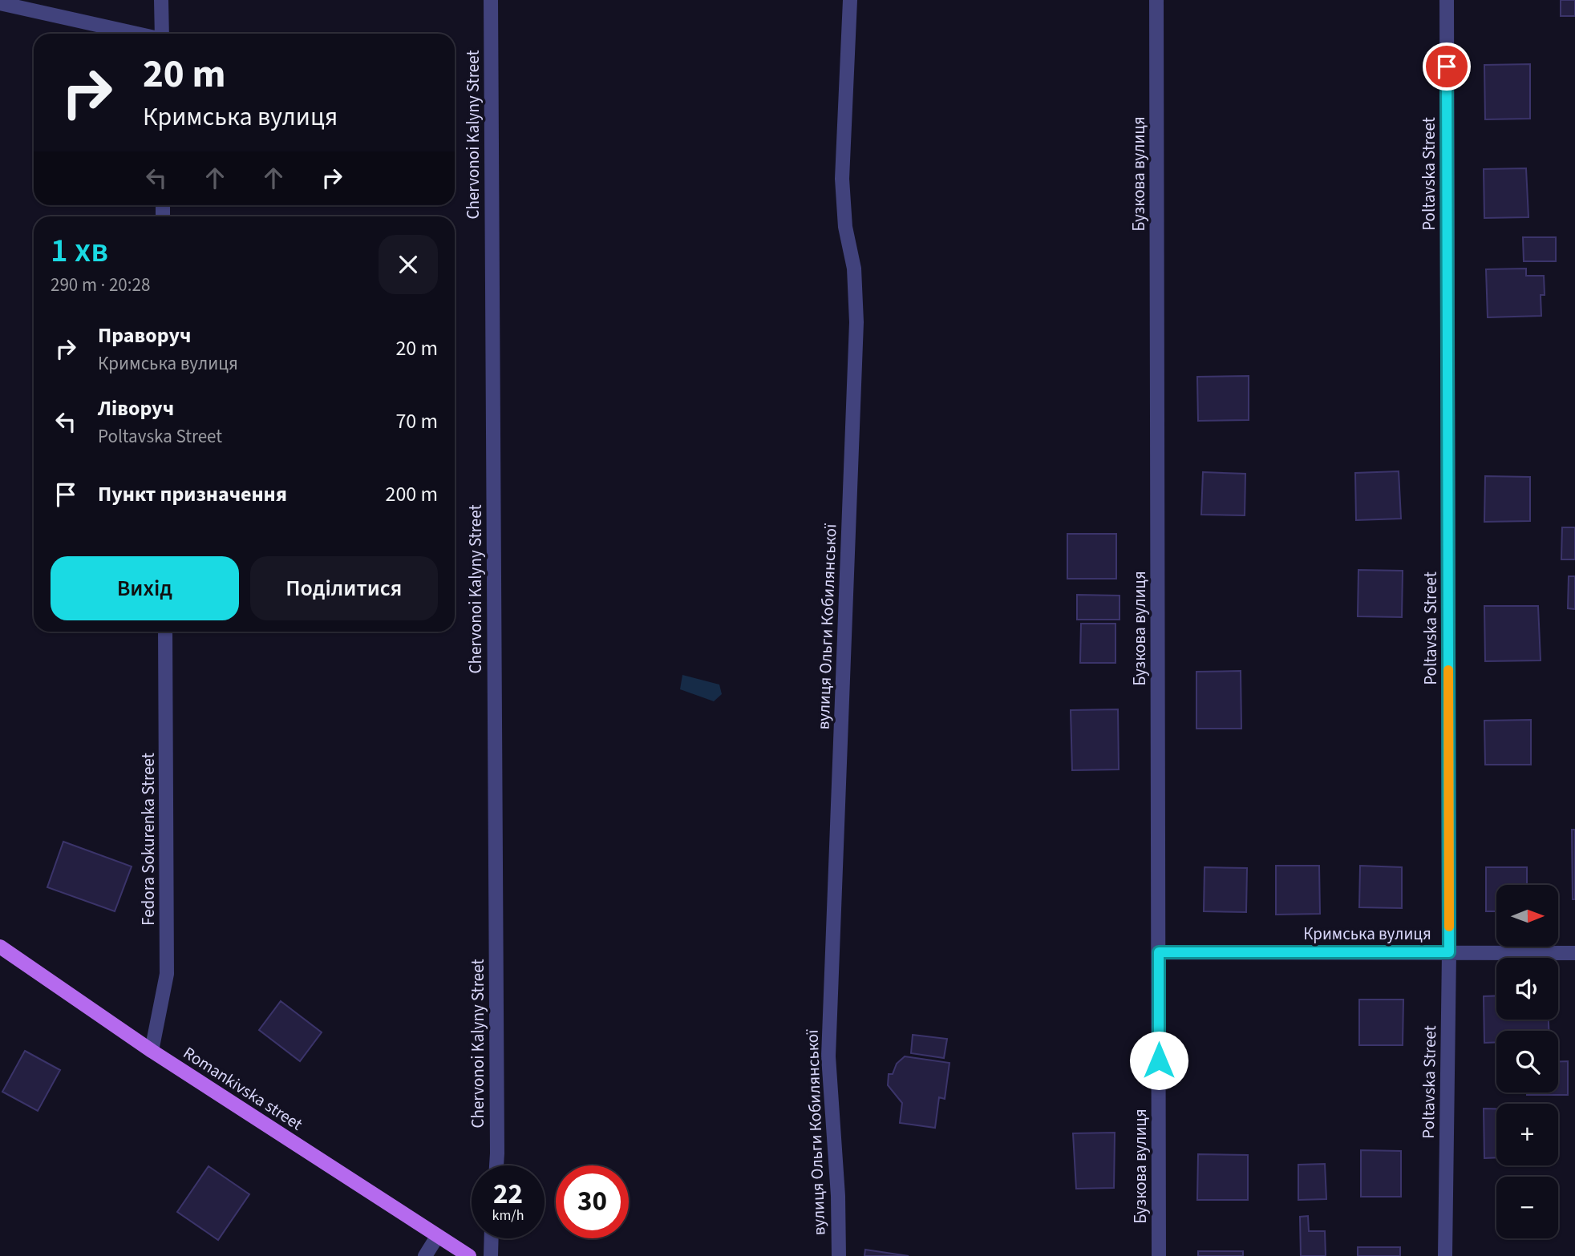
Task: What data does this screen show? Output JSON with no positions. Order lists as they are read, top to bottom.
{
  "streets": {
    "main road": ["Romankivska street"],
    "street": [
      "Chervonoi Kalyny Street",
      "Бузкова вулиця",
      "Poltavska Street",
      "вулиця Ольги Кобилянської",
      "Fedora Sokurenka Street",
      "Кримська вулиця"
    ]
  },
  "crossings": [
    ["Бузкова вулиця", "Кримська вулиця"],
    ["Poltavska Street", "Кримська вулиця"],
    ["Fedora Sokurenka Street", "Romankivska street"]
  ],
  "north": "right",
  "page": {
    "turn": ["20 m", "Кримська вулиця"],
    "heading": ["1 хв", "290 m · 20:28"],
    "list": [
      {
        "name": "Праворуч",
        "note": "Кримська вулиця",
        "value": "20 m"
      },
      {
        "name": "Ліворуч",
        "note": "Poltavska Street",
        "value": "70 m"
      },
      {
        "name": "Пункт призначення",
        "value": "200 m"
      }
    ],
    "buttons": ["Вихід", "Поділитися"],
    "map_buttons": ["+", "−"],
    "speed": "22 km/h",
    "limit": "30"
  }
}
